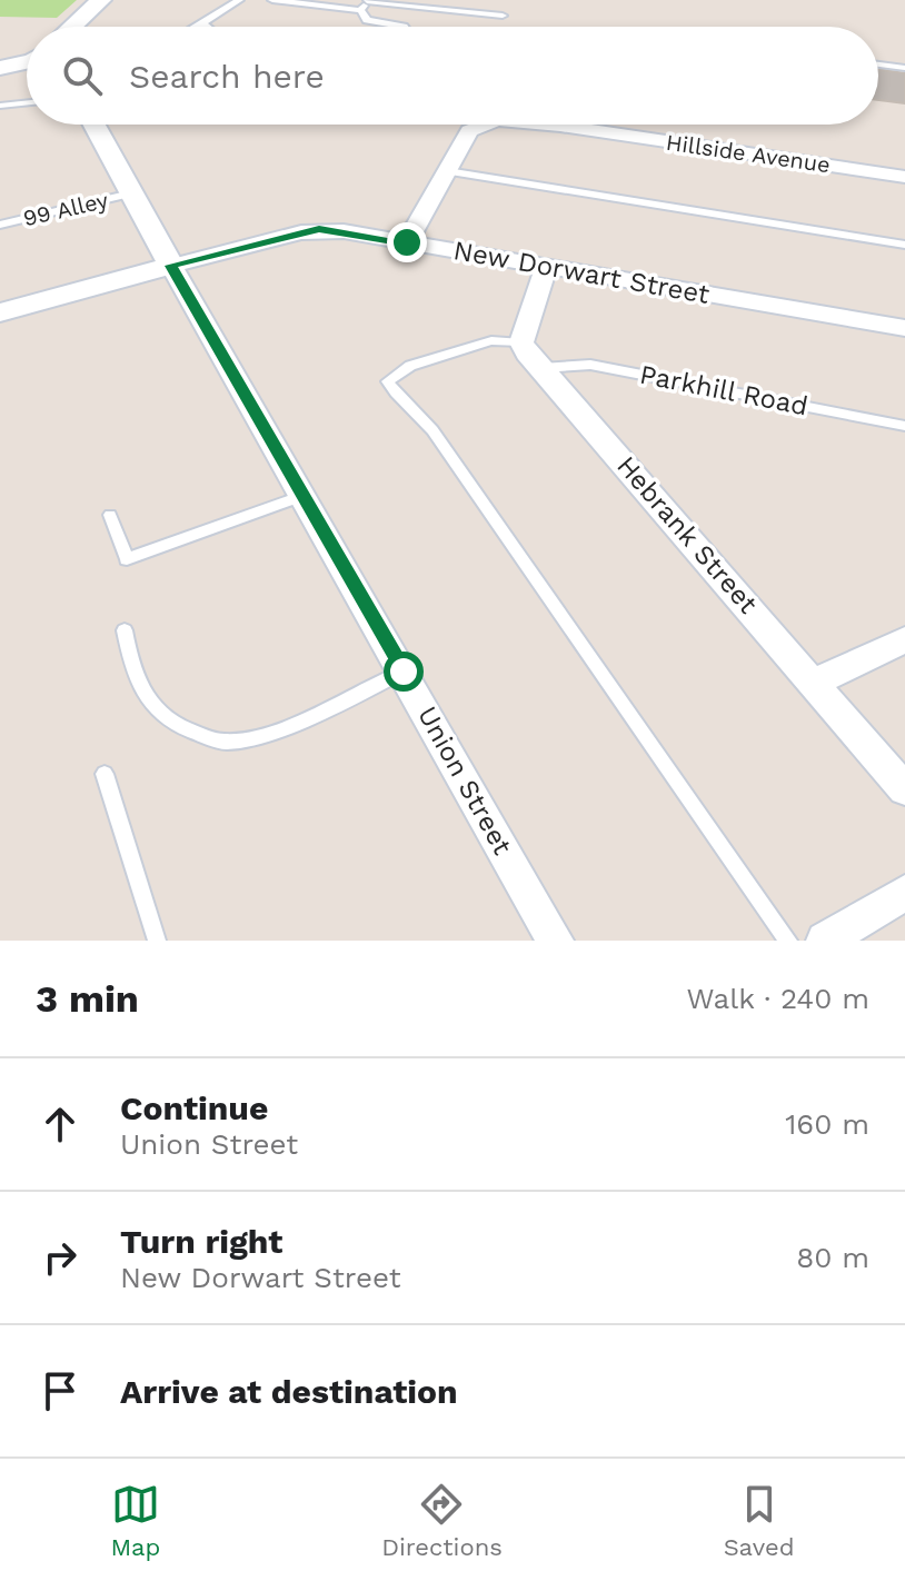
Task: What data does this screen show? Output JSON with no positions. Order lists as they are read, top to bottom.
{
  "streets": {
    "street": [
      "Hillside Avenue",
      "New Dorwart Street",
      "Hebrank Street",
      "Union Street"
    ],
    "lane": ["99 Alley", "Parkhill Road"]
  },
  "crossings": [
    ["99 Alley", "Union Street"],
    ["New Dorwart Street", "Union Street"],
    ["Parkhill Road", "Hebrank Street"]
  ],
  "page": {
    "search": "Search here",
    "heading": ["3 min", "Walk · 240 m"],
    "list": [
      ["Continue", "Union Street", "160 m"],
      ["Turn right", "New Dorwart Street", "80 m"],
      "Arrive at destination"
    ],
    "nav": ["Map", "Directions", "Saved"]
  }
}
